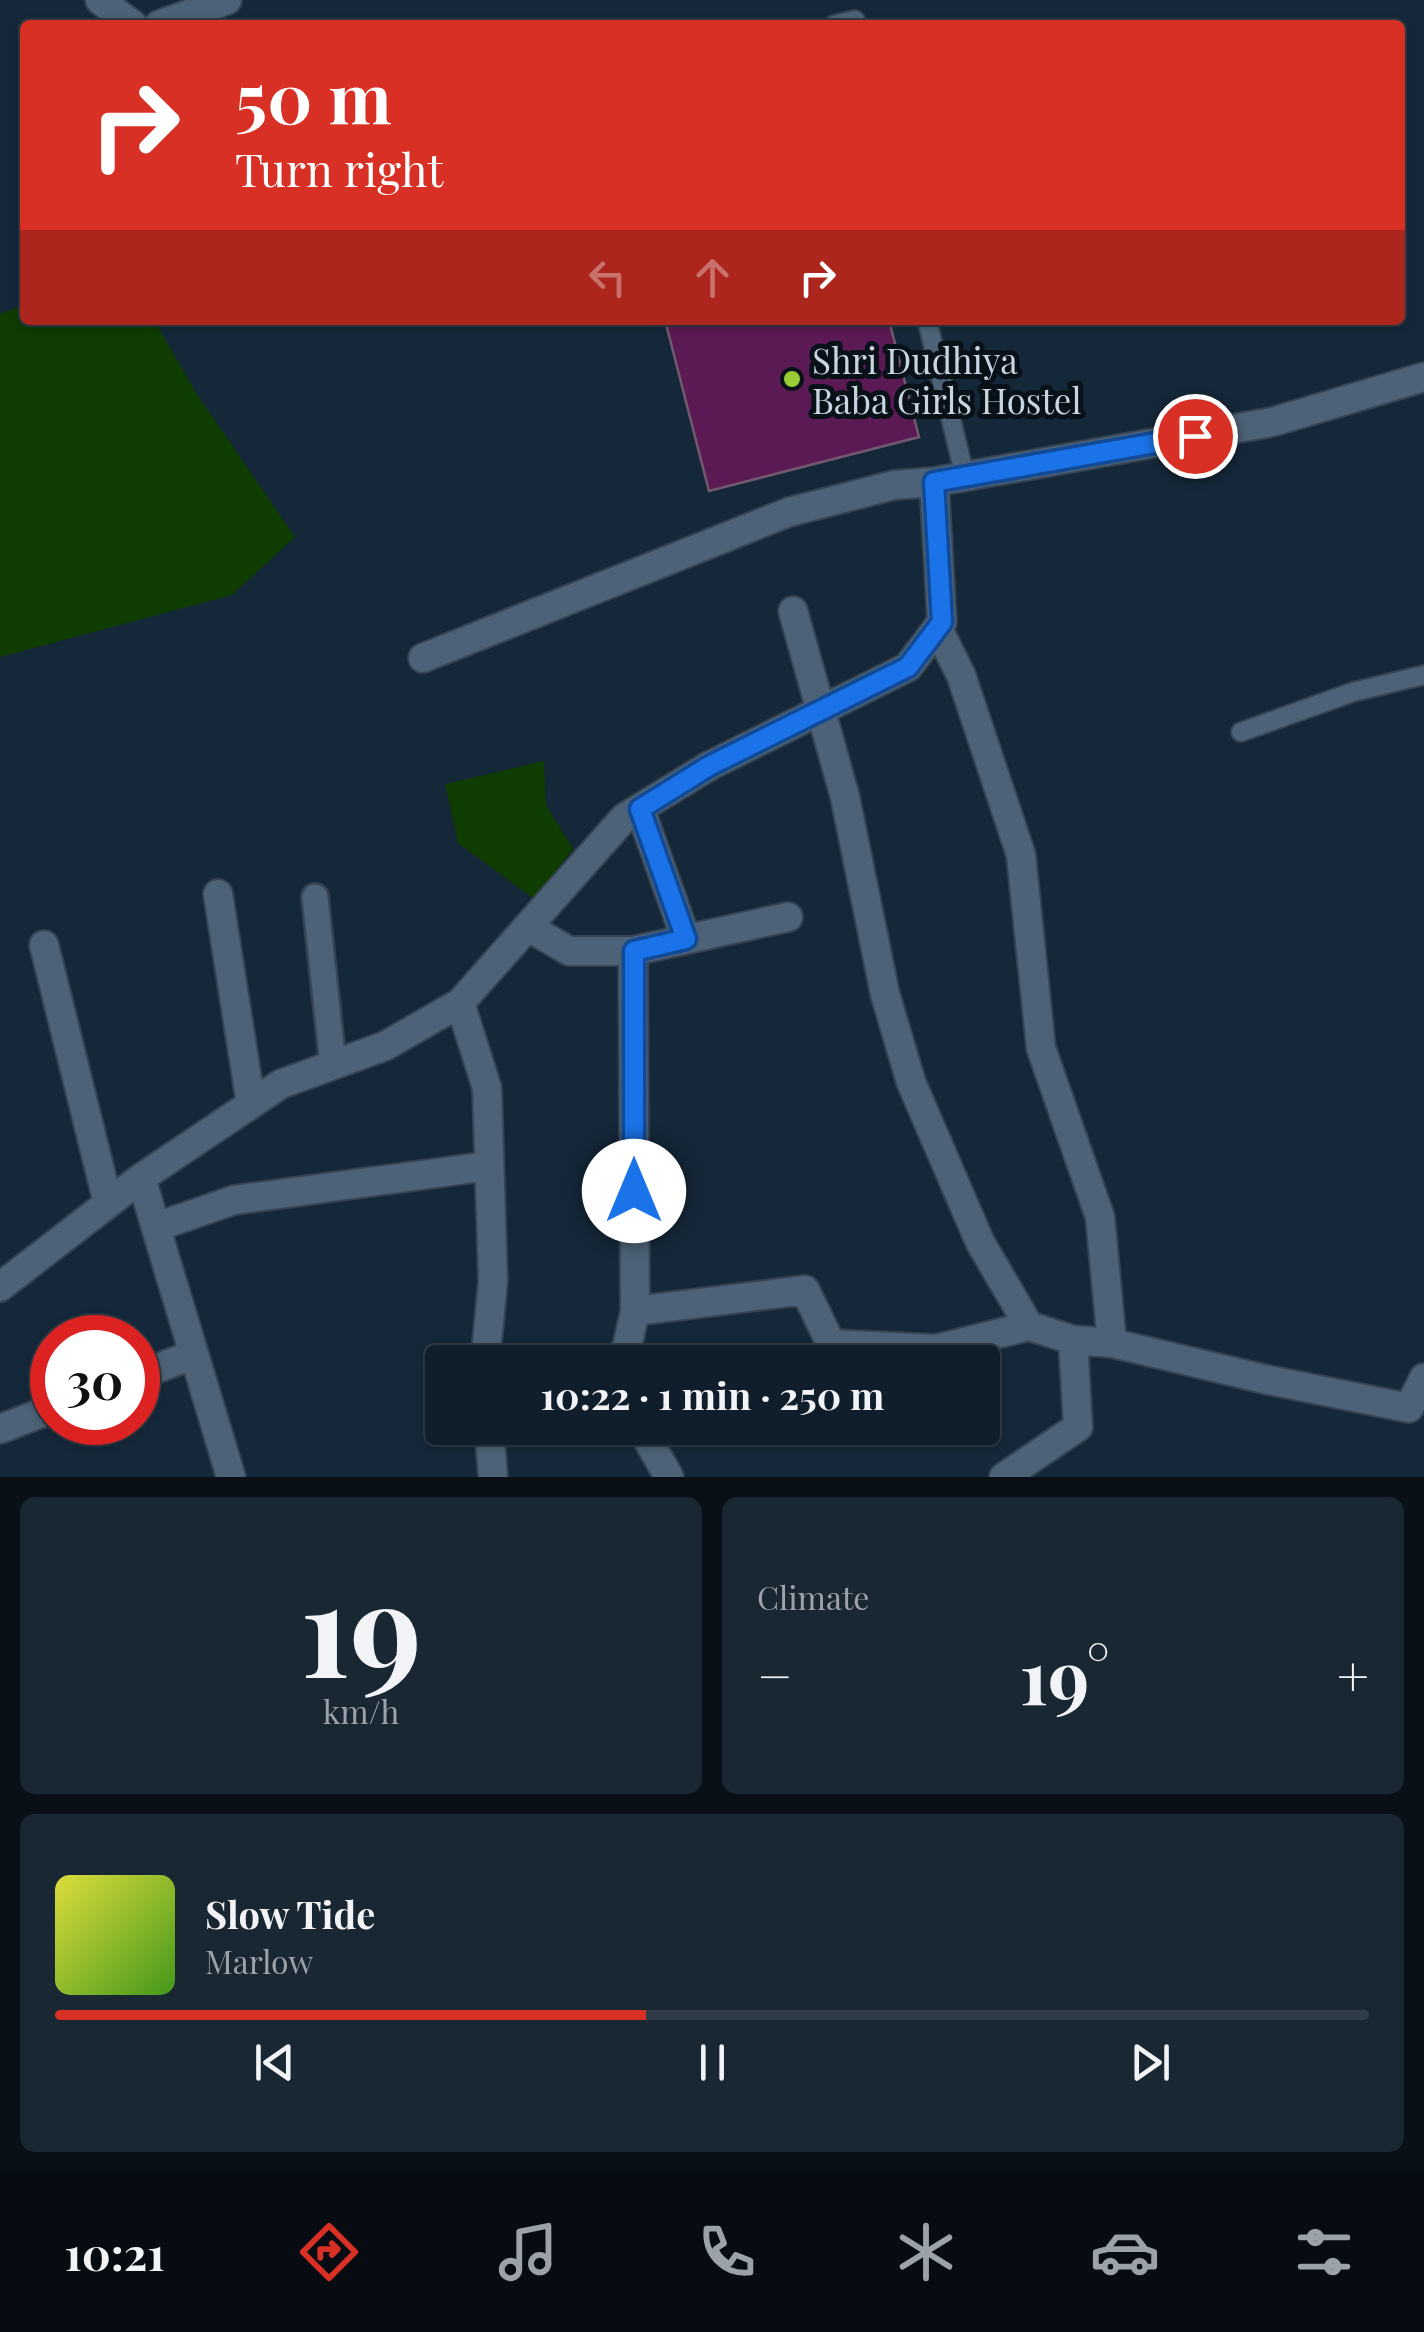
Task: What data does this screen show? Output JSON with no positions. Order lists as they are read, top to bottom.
{
  "places": ["Shri Dudhiya Baba Girls Hostel"],
  "page": {
    "turn": ["50 m", "Turn right"],
    "limit": "30",
    "trip": "10:22 · 1 min · 250 m",
    "tile": [
      ["19", "km/h"],
      "Climate"
    ],
    "heat": ["−", "19°", "+"],
    "song": ["Slow Tide", "Marlow"],
    "tabs": "10:21"
  }
}
